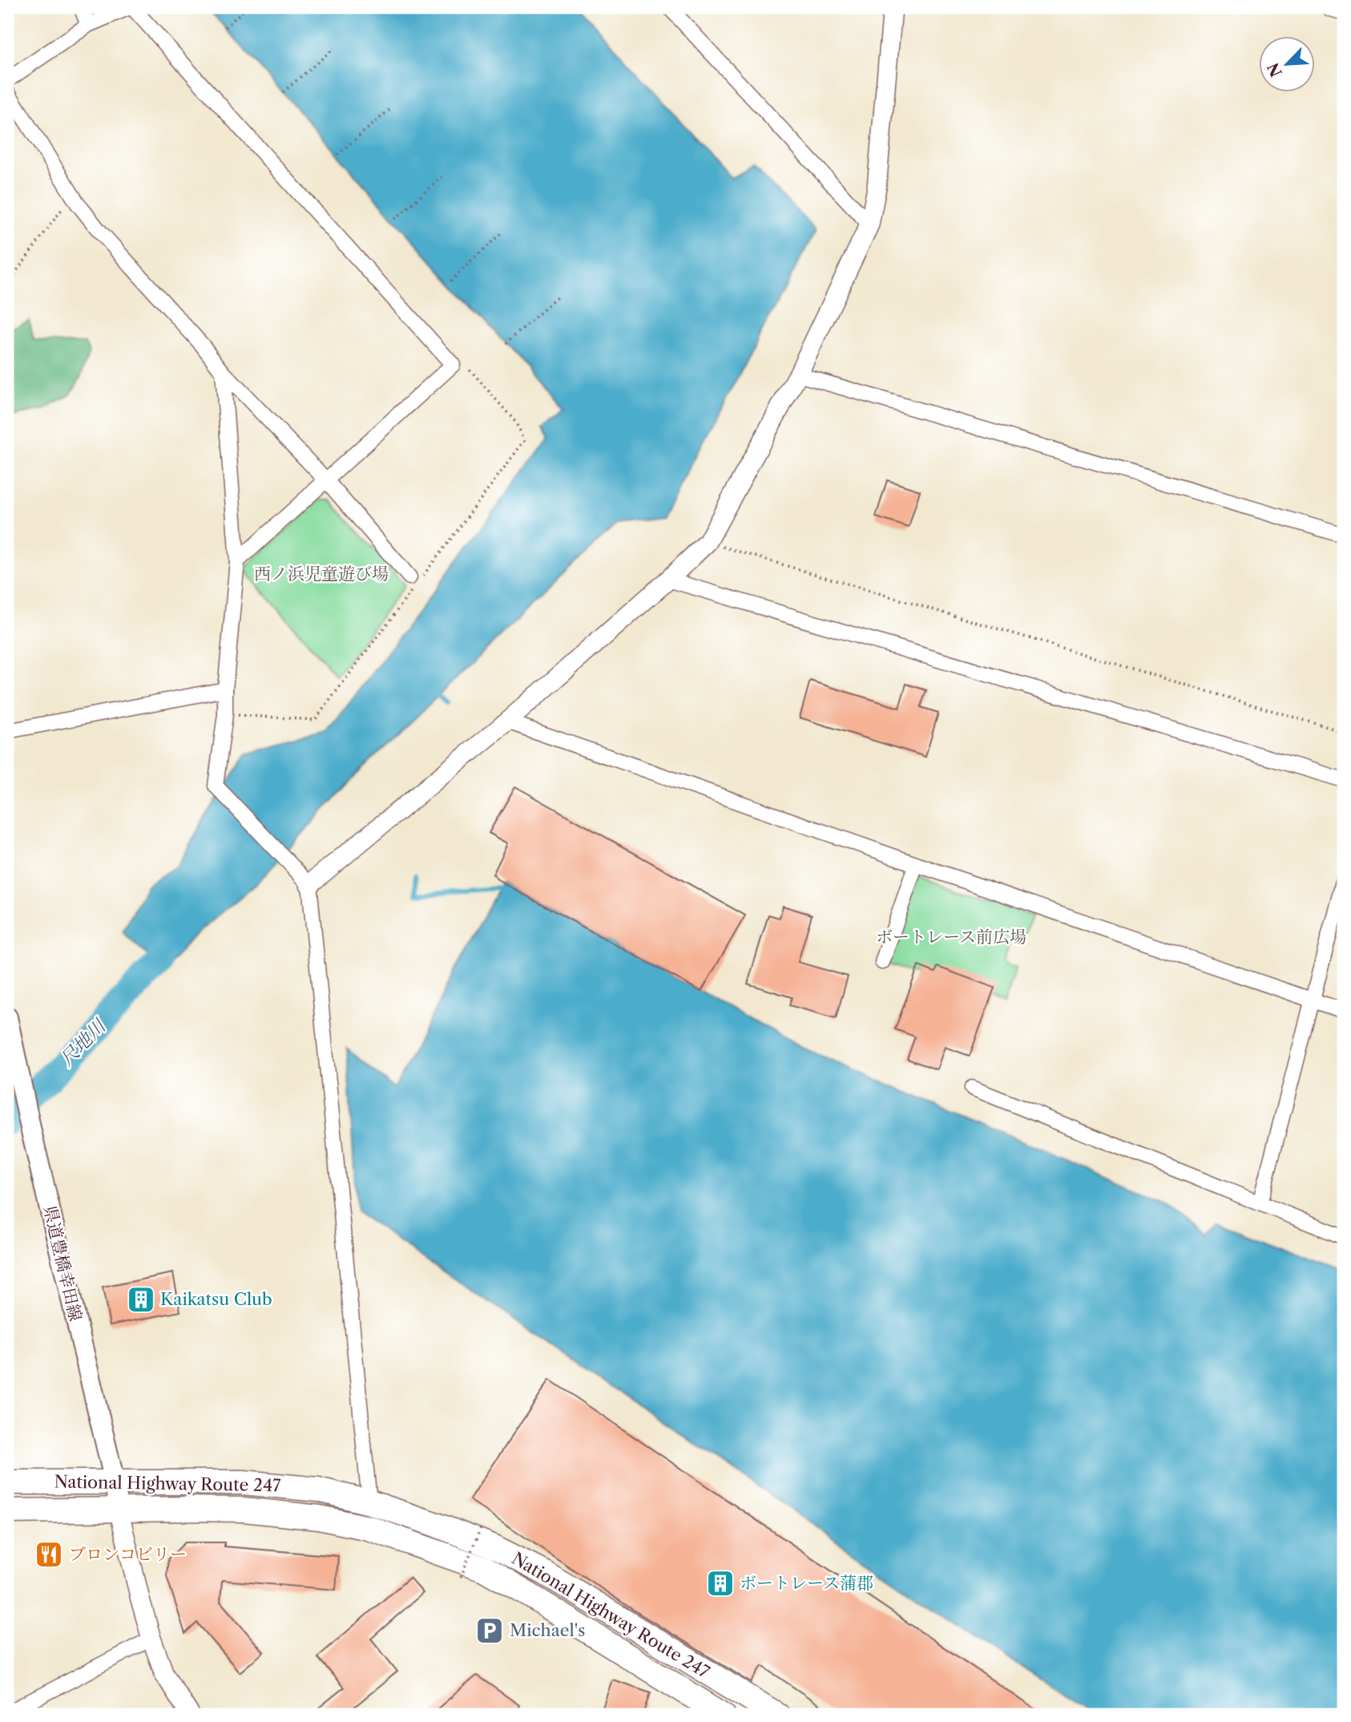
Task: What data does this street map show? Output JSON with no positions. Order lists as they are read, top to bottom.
{
  "streets": {
    "highway": ["National Highway Route 247"],
    "main road": ["県道豊橋幸田線"]
  },
  "crossings": [
    ["県道豊橋幸田線", "National Highway Route 247"]
  ],
  "water": ["尺地川"],
  "parks": ["西ノ浜児童遊び場", "ボートレース前広場"],
  "places": {
    "building": ["Kaikatsu Club", "ボートレース蒲郡"],
    "restaurant": ["ブロンコビリー"],
    "parking": ["Michael's"]
  },
  "north": "bottom left"
}
